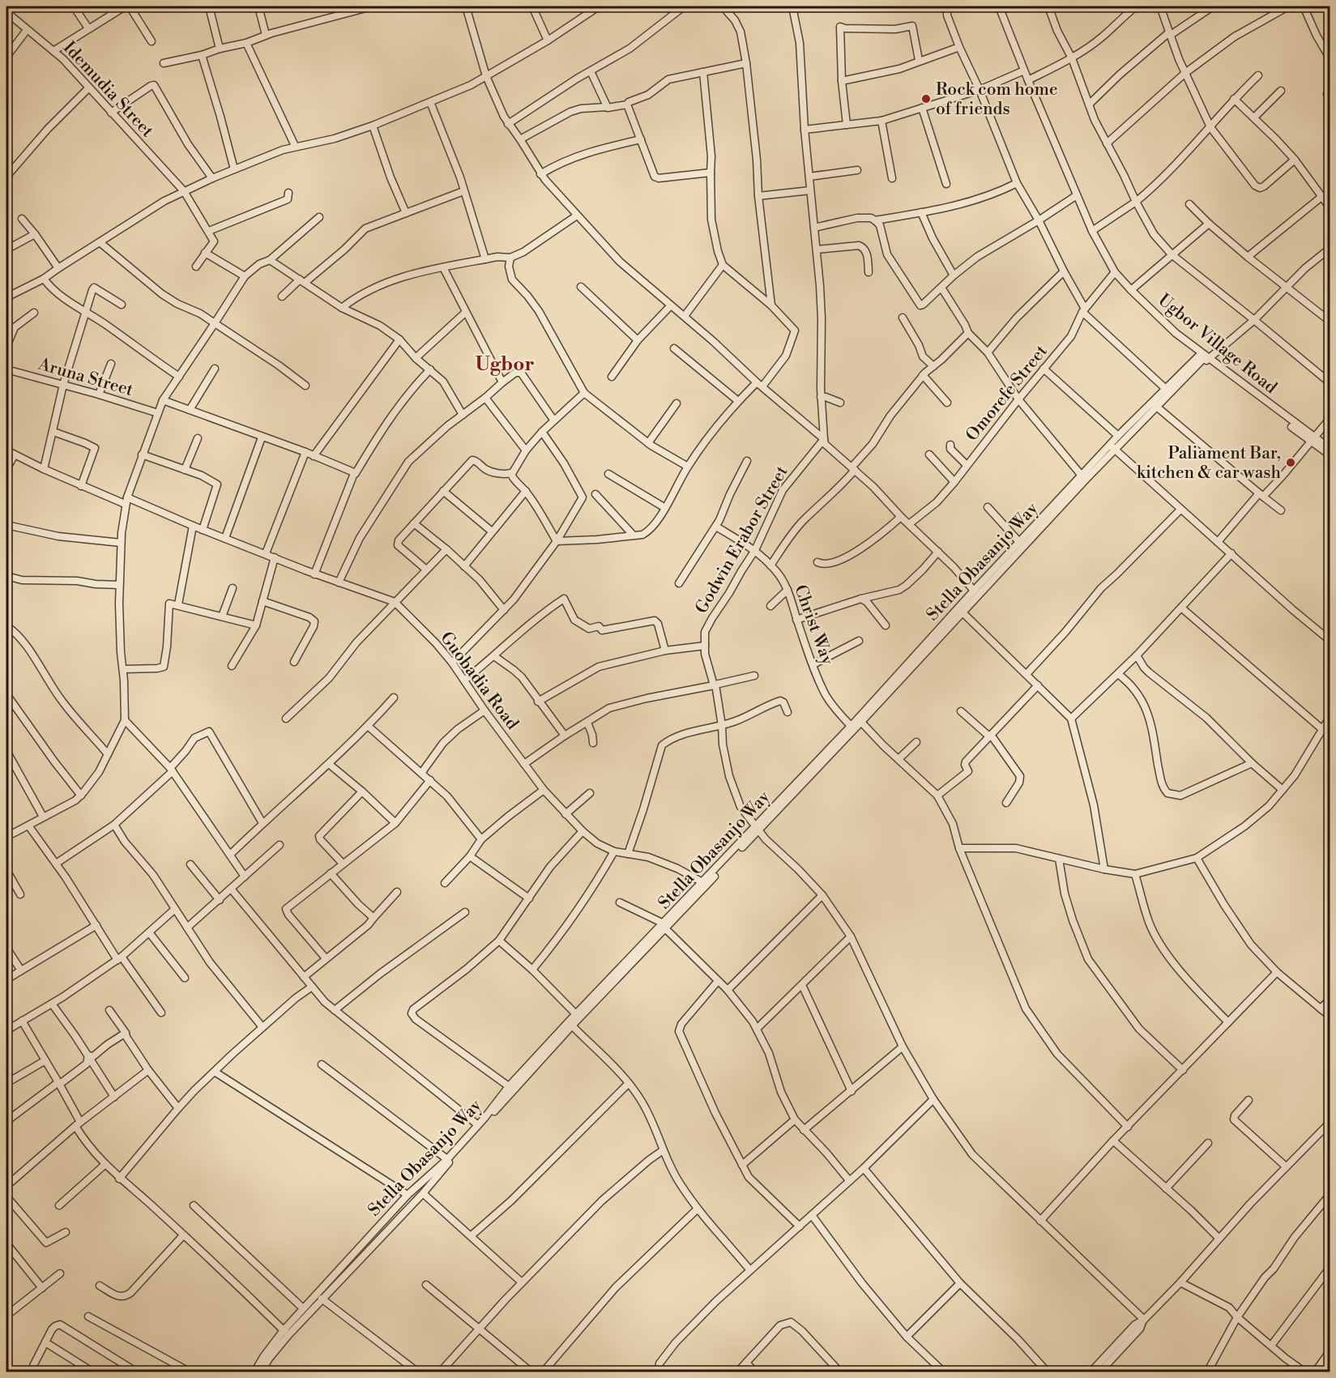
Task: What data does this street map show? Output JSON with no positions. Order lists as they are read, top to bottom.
{
  "streets": {
    "street": [
      "Idemudia Street",
      "Ugbor Village Road",
      "Aruna Street",
      "Omorefe Street",
      "Godwin Erabor Street",
      "Stella Obasanjo Way",
      "Christ Way",
      "Guobadia Road"
    ]
  },
  "crossings": [
    ["Ugbor Village Road", "Omorefe Street"],
    ["Ugbor Village Road", "Stella Obasanjo Way"],
    ["Godwin Erabor Street", "Stella Obasanjo Way"],
    ["Godwin Erabor Street", "Christ Way"],
    ["Stella Obasanjo Way", "Christ Way"],
    ["Stella Obasanjo Way", "Guobadia Road"]
  ],
  "districts": ["Ugbor"],
  "places": ["Rock com home of friends", "Paliament Bar, kitchen & car wash"]
}
